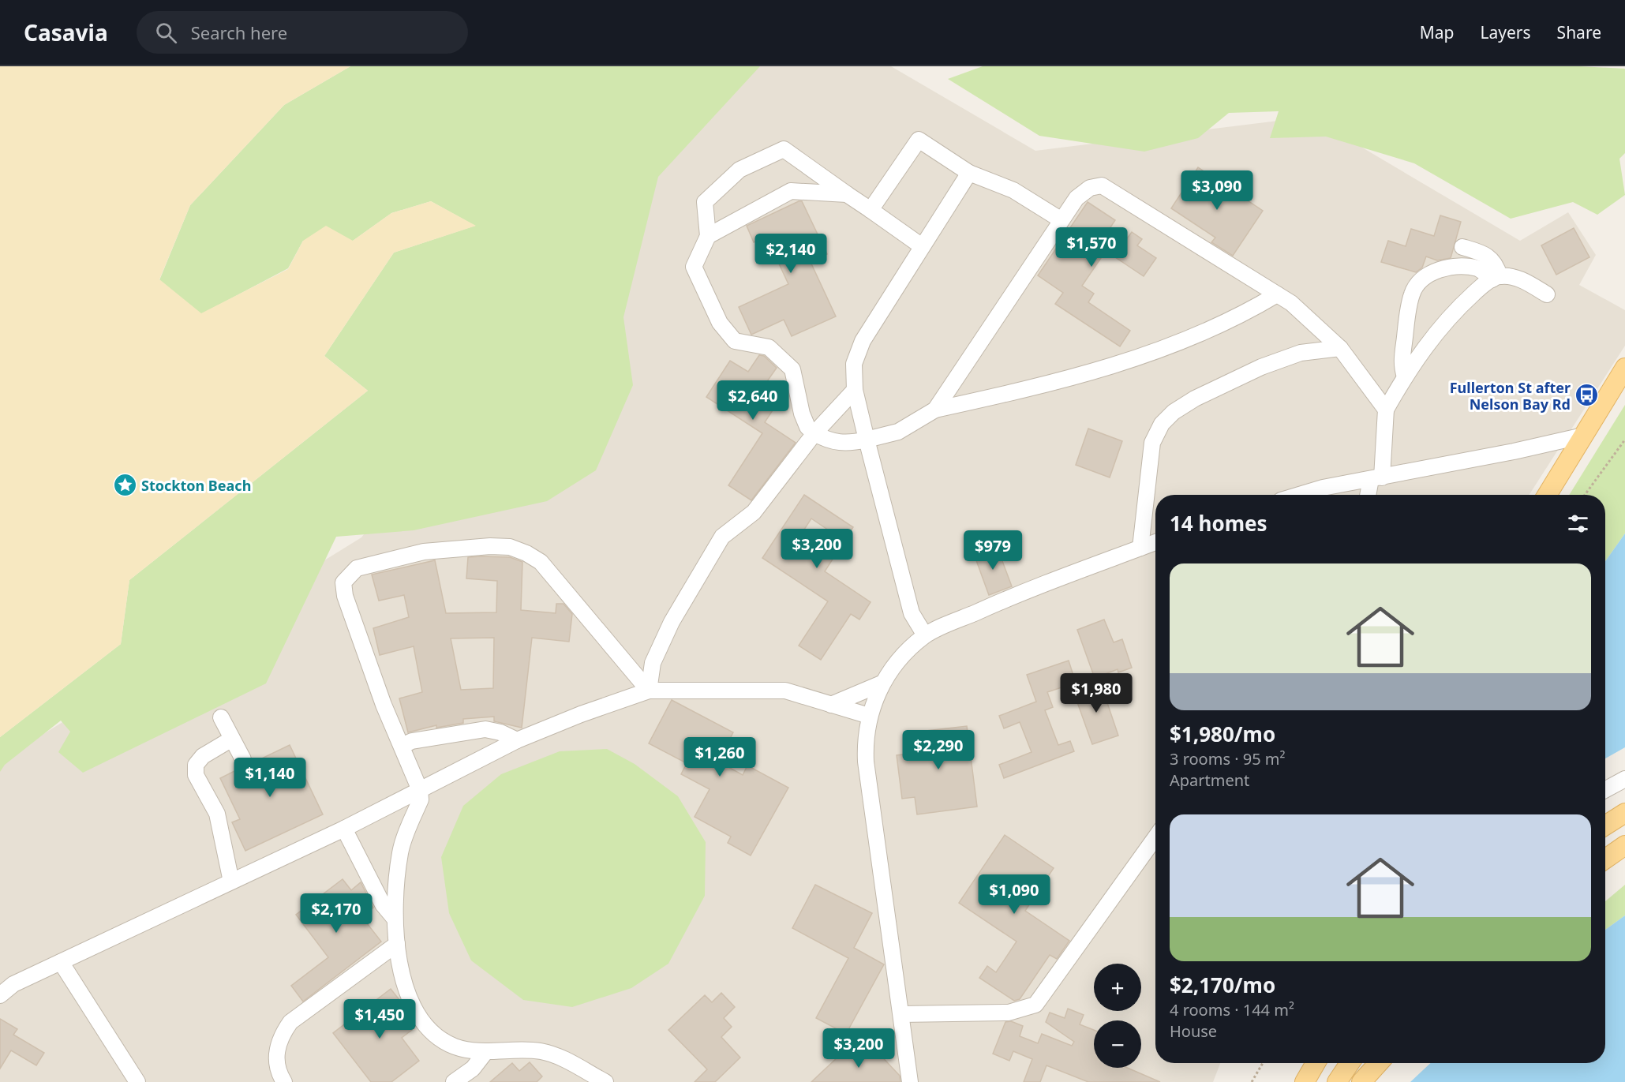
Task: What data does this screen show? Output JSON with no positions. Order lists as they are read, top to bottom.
{
  "places": {
    "bus stop": ["Fullerton St after Nelson Bay Rd"],
    "place": ["Stockton Beach"]
  },
  "page": {
    "header": "Casavia",
    "search": "Search here",
    "nav": ["Map", "Layers", "Share"],
    "price": [
      "$3,090",
      "$1,570",
      "$2,140",
      "$2,640",
      "$3,200",
      "$979",
      "$1,980",
      "$2,290",
      "$1,260",
      "$1,140",
      "$1,090",
      "$2,170",
      "$1,450",
      "$3,200"
    ],
    "heading": "14 homes",
    "list": [
      {
        "name": "$1,980/mo",
        "note": "3 rooms · 95 m² · Apartment"
      },
      {
        "name": "$2,170/mo",
        "note": "4 rooms · 144 m² · House"
      }
    ],
    "map_buttons": ["+", "−"]
  }
}
